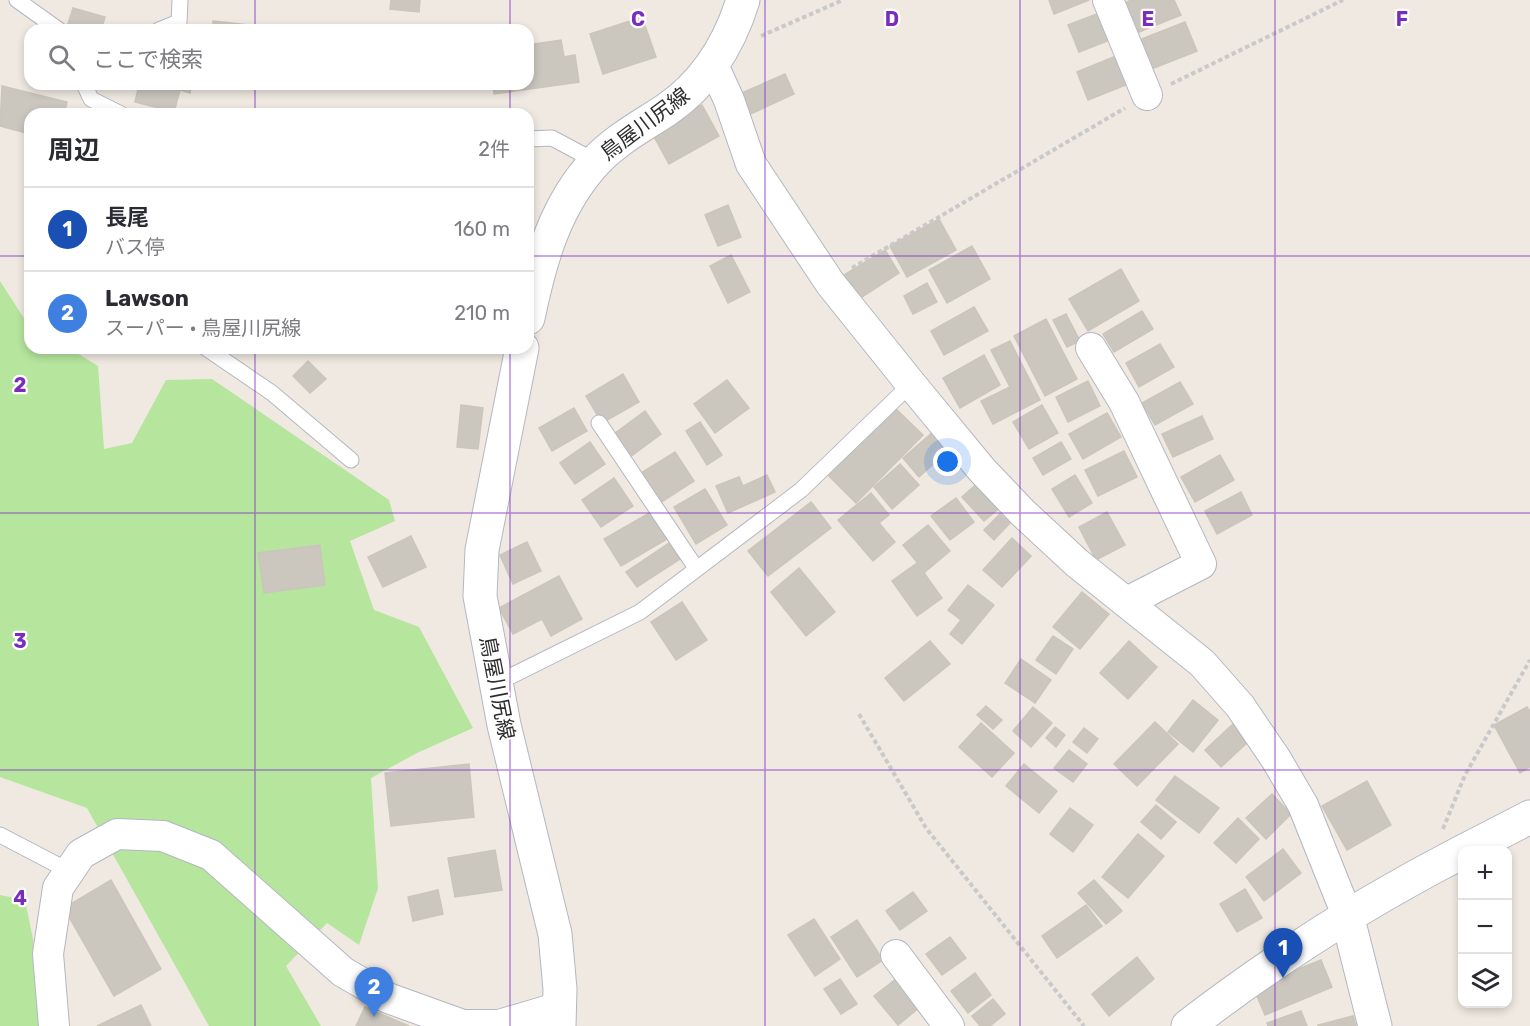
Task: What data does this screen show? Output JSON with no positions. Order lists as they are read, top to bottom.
{
  "streets": {
    "main road": ["鳥屋川尻線"]
  },
  "page": {
    "search": "ここで検索",
    "heading": ["周辺", "2件"],
    "list": [
      {
        "mark": "1",
        "name": "長尾",
        "note": "バス停",
        "value": "160 m"
      },
      {
        "mark": "2",
        "name": "Lawson",
        "note": "スーパー · 鳥屋川尻線",
        "value": "210 m"
      }
    ],
    "map_buttons": ["+", "−"],
    "pins": ["1", "2"]
  },
  "grid": {
    "columns": [
      "C",
      "D",
      "E",
      "F"
    ],
    "rows": ["2", "3", "4"]
  }
}
